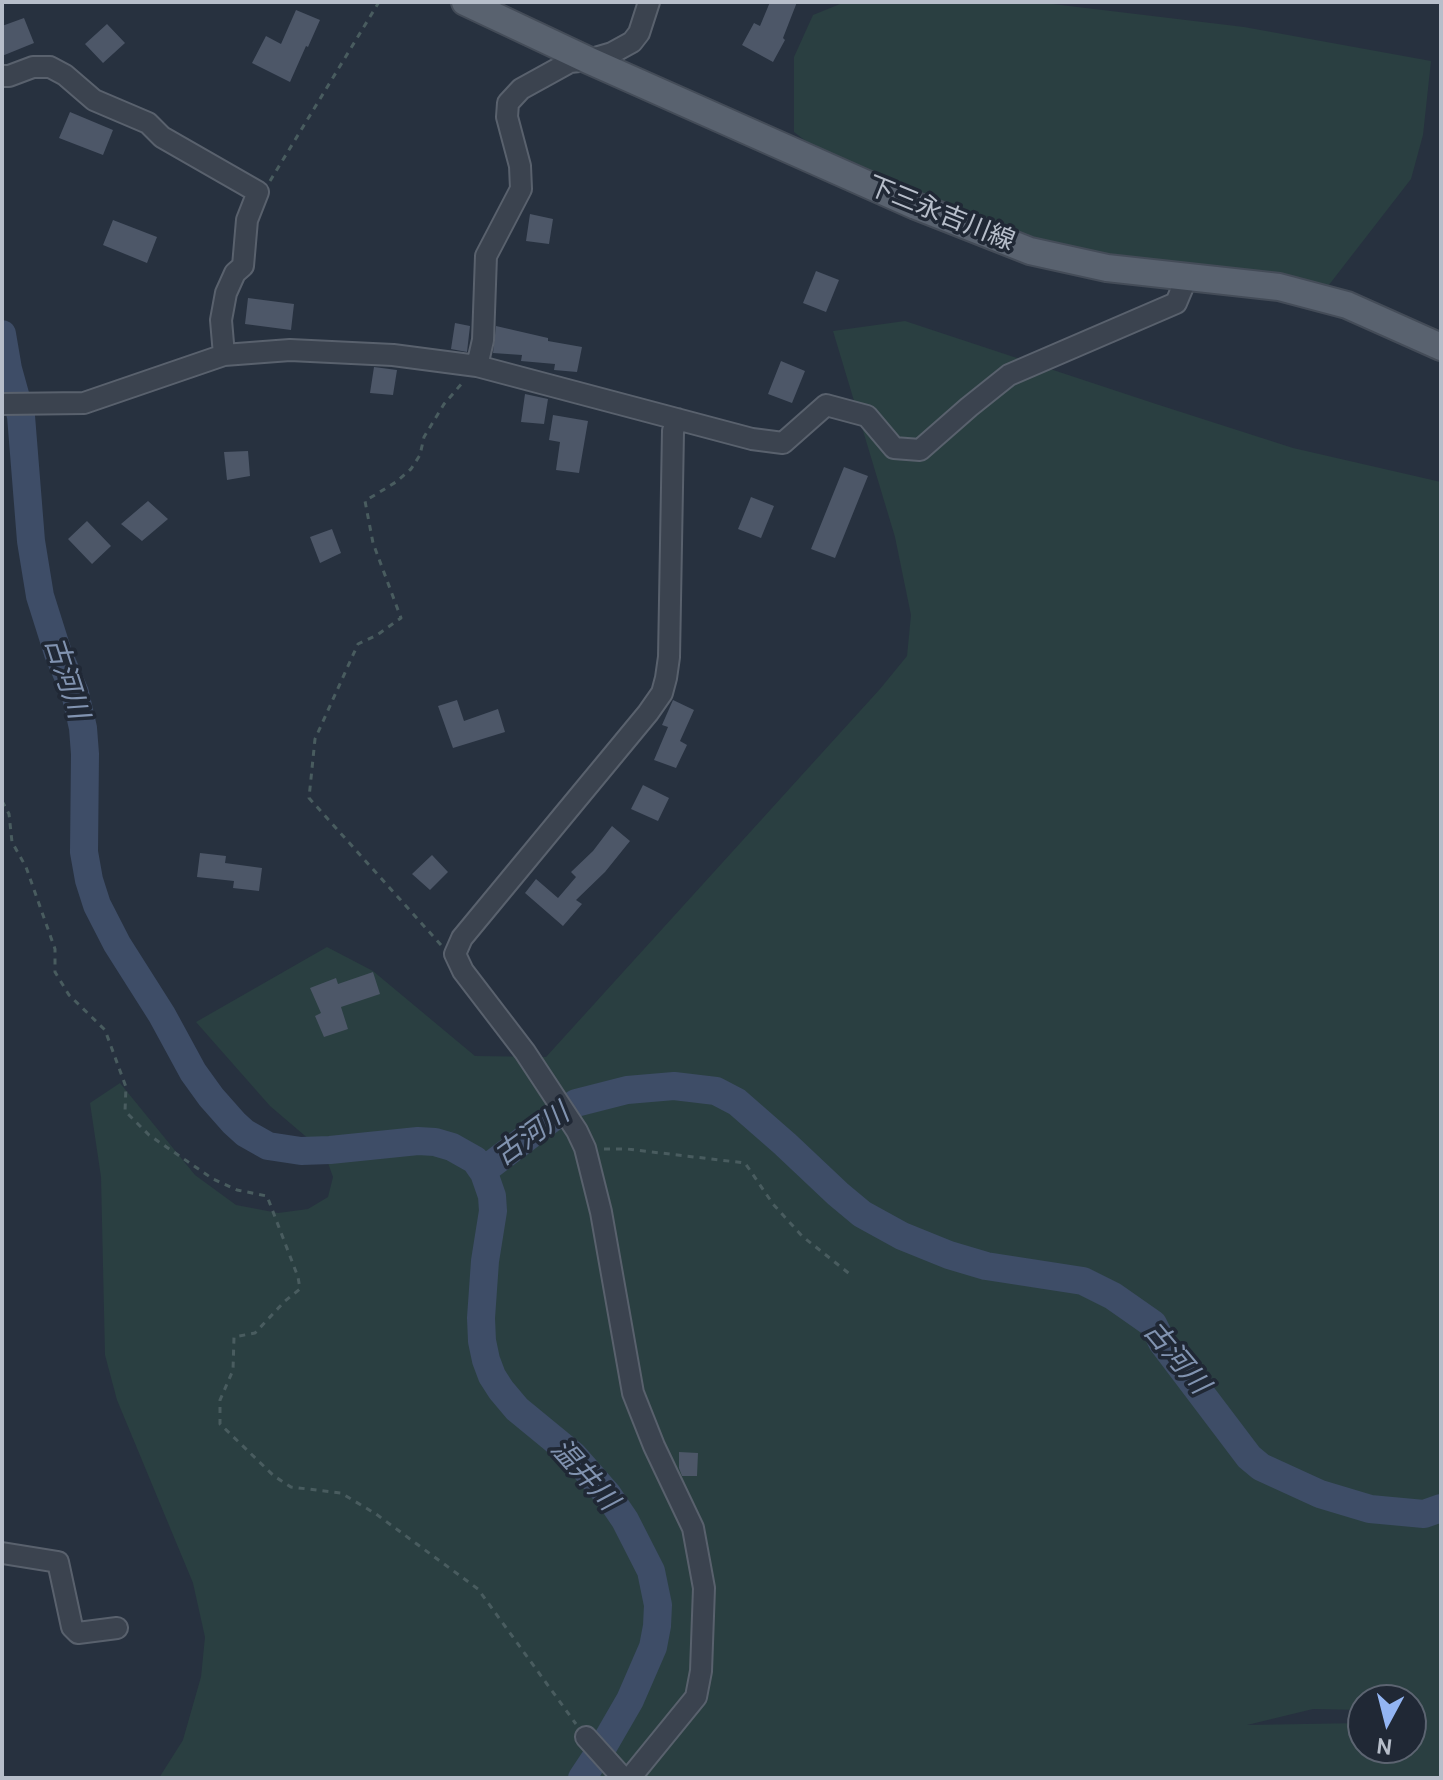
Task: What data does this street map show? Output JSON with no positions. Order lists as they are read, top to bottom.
{
  "streets": {
    "main road": ["下三永吉川線"]
  },
  "water": ["古河川", "温井川"],
  "north": "bottom"
}
